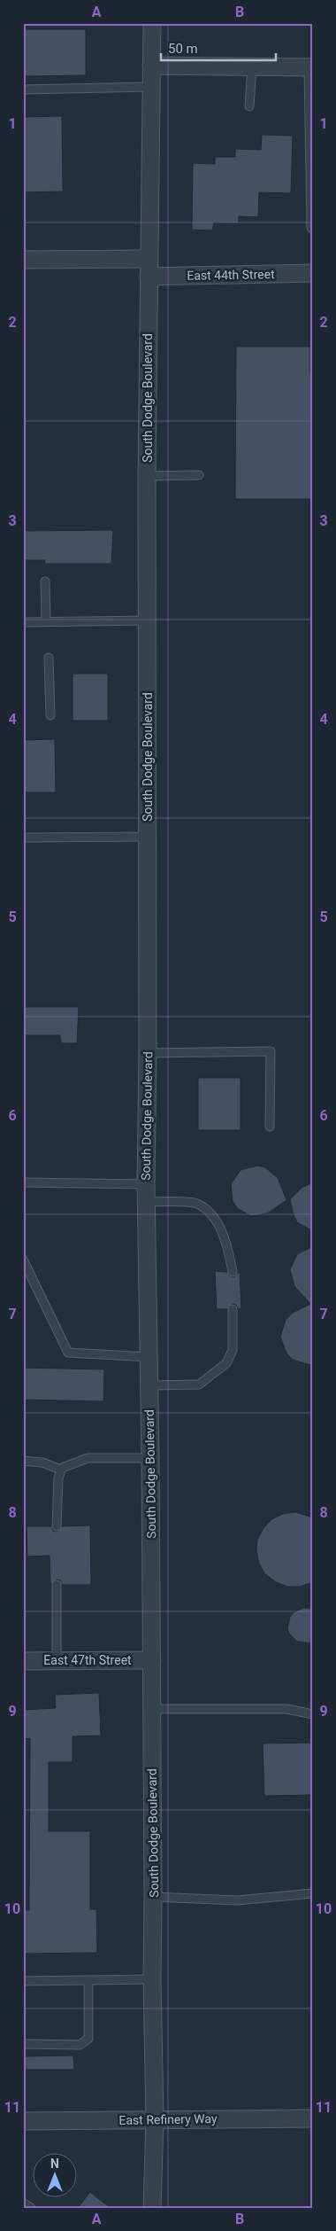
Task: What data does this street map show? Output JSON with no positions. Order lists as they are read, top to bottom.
{
  "streets": {
    "street": [
      "East 44th Street",
      "South Dodge Boulevard",
      "East 47th Street",
      "East Refinery Way"
    ]
  },
  "crossings": [
    ["East 44th Street", "South Dodge Boulevard"],
    ["South Dodge Boulevard", "East 47th Street"],
    ["South Dodge Boulevard", "East Refinery Way"]
  ],
  "scale_bar": "50 m",
  "north": "top",
  "grid": {
    "columns": ["A", "B"],
    "rows": [
      "1",
      "2",
      "3",
      "4",
      "5",
      "6",
      "7",
      "8",
      "9",
      "10",
      "11"
    ]
  }
}
